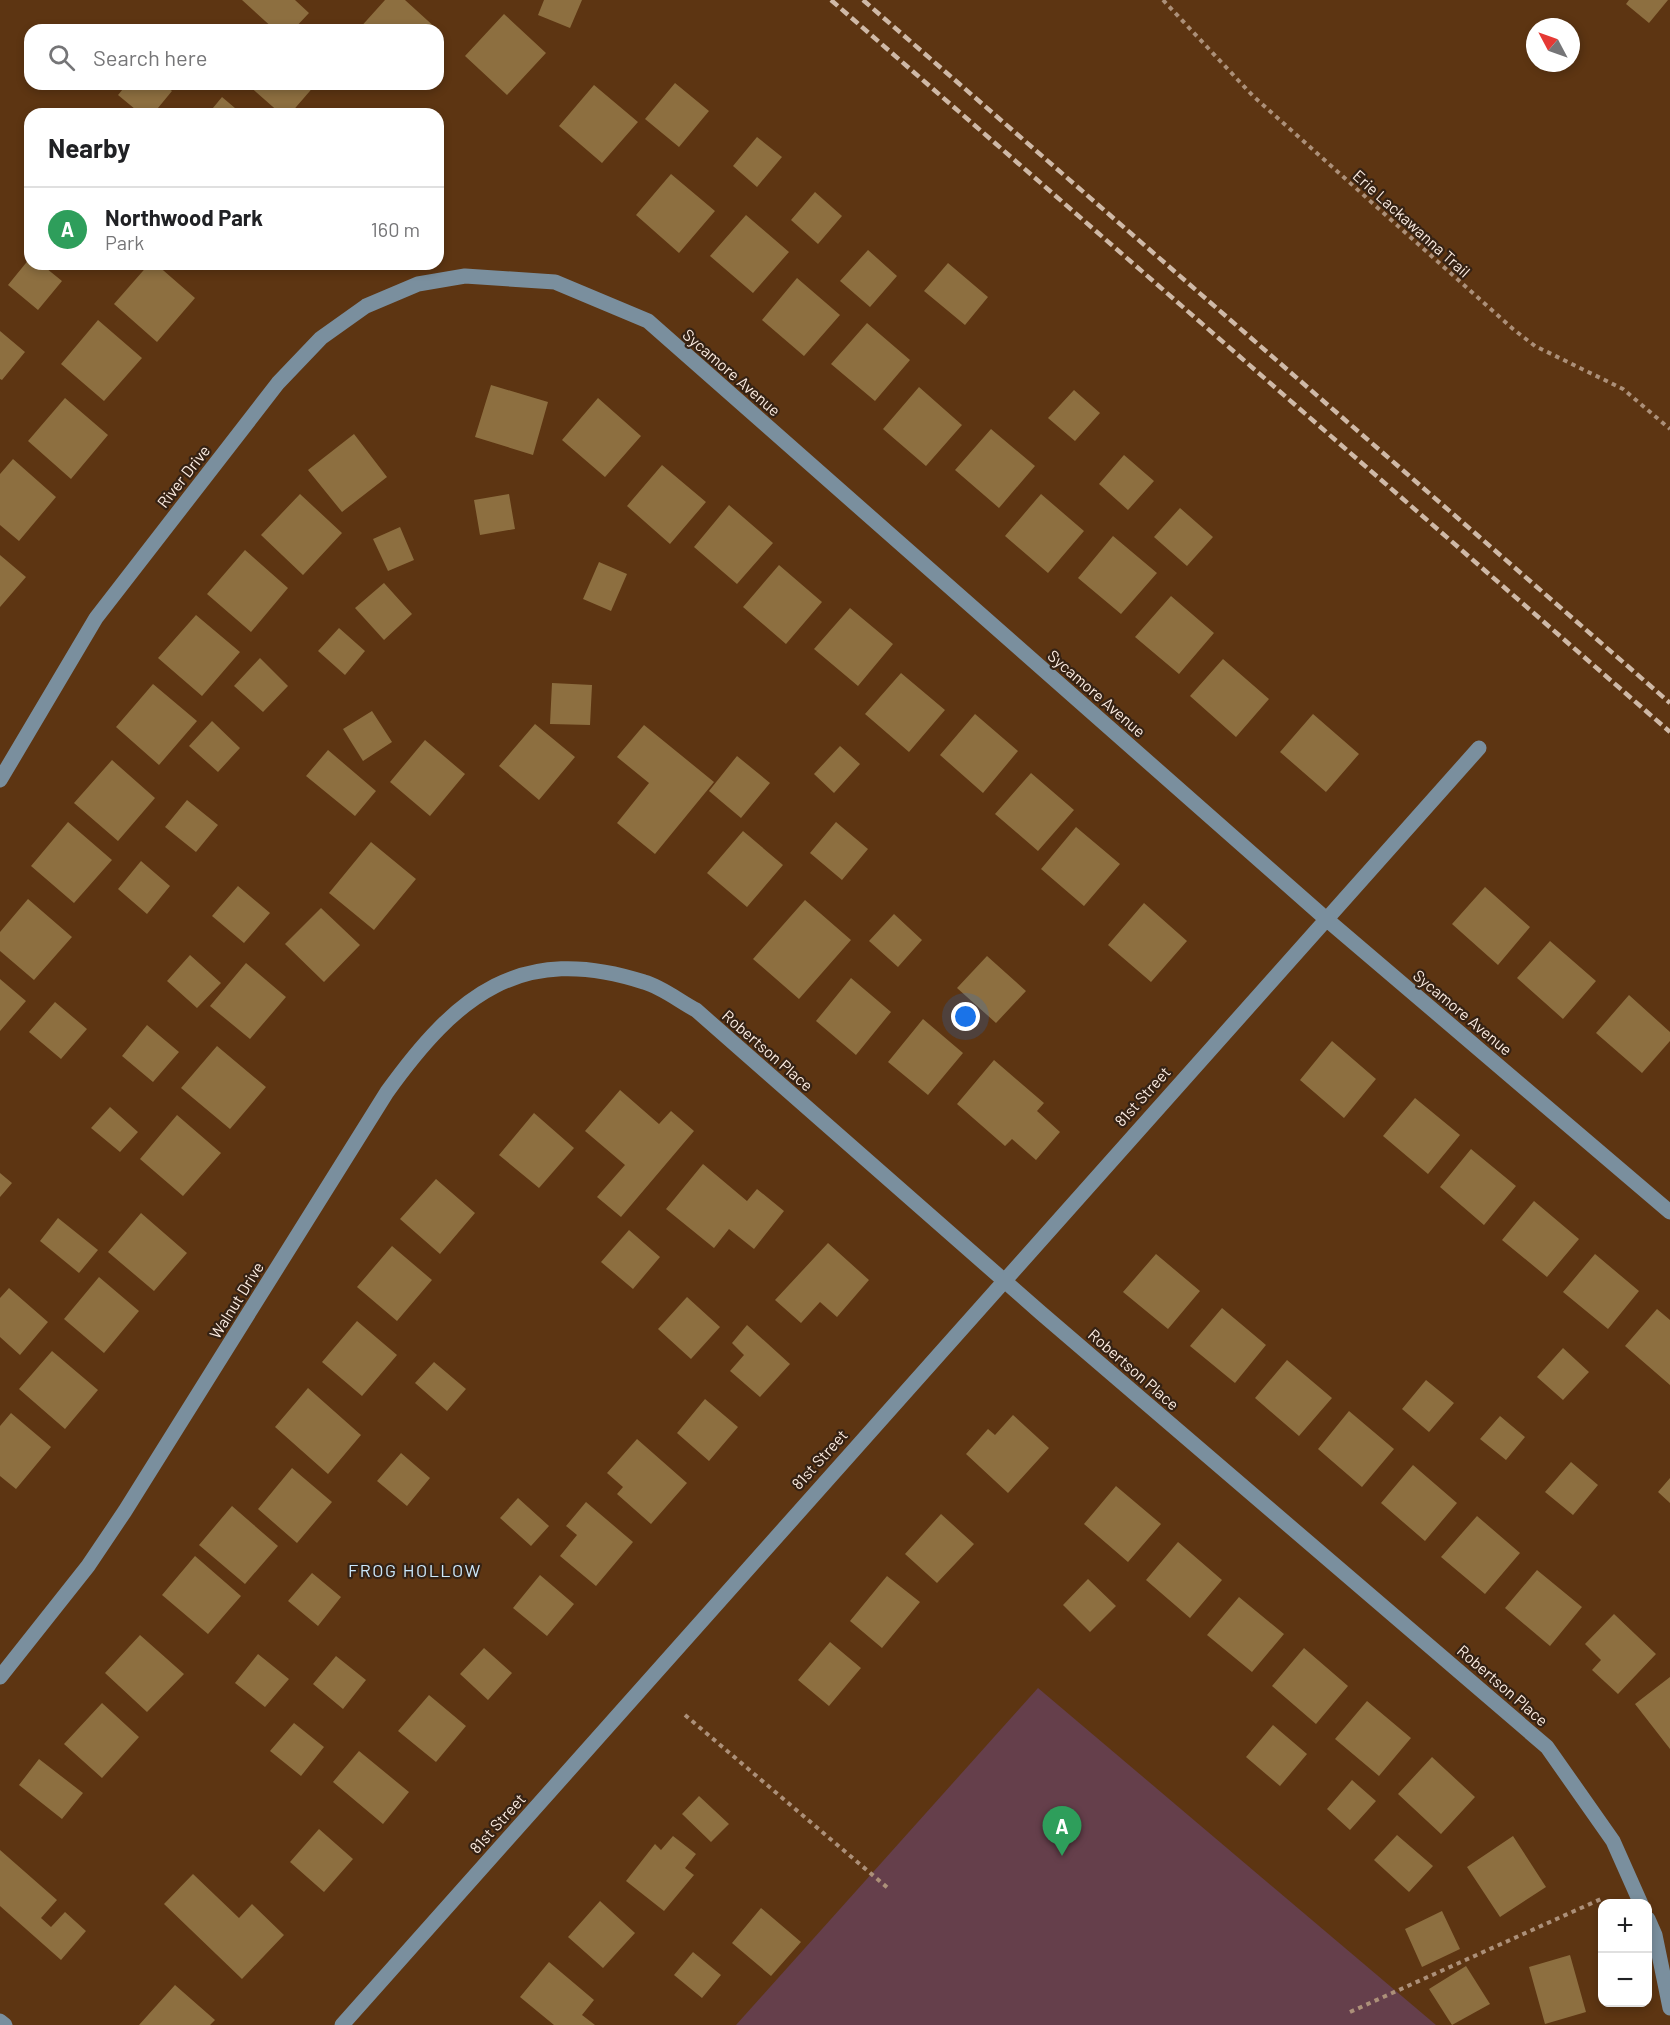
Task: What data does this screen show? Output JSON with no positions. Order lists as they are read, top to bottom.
{
  "streets": {
    "street": [
      "Sycamore Avenue",
      "River Drive",
      "Robertson Place",
      "81st Street",
      "Walnut Drive"
    ],
    "path": ["Erie Lackawanna Trail"]
  },
  "crossings": [
    ["Sycamore Avenue", "River Drive"],
    ["Sycamore Avenue", "81st Street"],
    ["Robertson Place", "81st Street"],
    ["Robertson Place", "Walnut Drive"]
  ],
  "districts": ["FROG HOLLOW"],
  "north": "top left",
  "page": {
    "search": "Search here",
    "heading": "Nearby",
    "list": [
      {
        "mark": "A",
        "name": "Northwood Park",
        "note": "Park",
        "value": "160 m"
      }
    ],
    "pins": "A",
    "map_buttons": ["+", "−"]
  }
}
